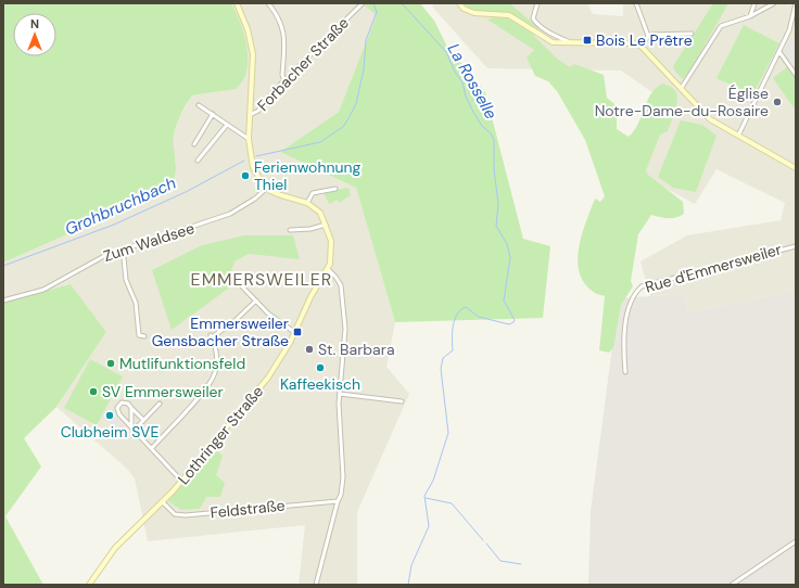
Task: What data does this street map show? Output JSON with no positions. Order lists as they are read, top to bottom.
{
  "streets": {
    "main road": ["Lothringer Straße"],
    "street": [
      "Forbacher Straße",
      "Zum Waldsee",
      "Rue d'Emmersweiler",
      "Feldstraße"
    ]
  },
  "crossings": [
    ["Lothringer Straße", "Feldstraße"]
  ],
  "districts": ["EMMERSWEILER"],
  "water": ["La Rosselle", "Grohbruchbach"],
  "places": {
    "transit": ["Bois Le Prêtre", "Emmersweiler Gensbacher Straße"],
    "other": [
      "Église Notre-Dame-du-Rosaire",
      "Ferienwohnung Thiel",
      "St. Barbara",
      "Mutlifunktionsfeld",
      "Kaffeekisch",
      "SV Emmersweiler",
      "Clubheim SVE"
    ]
  },
  "north": "top"
}
